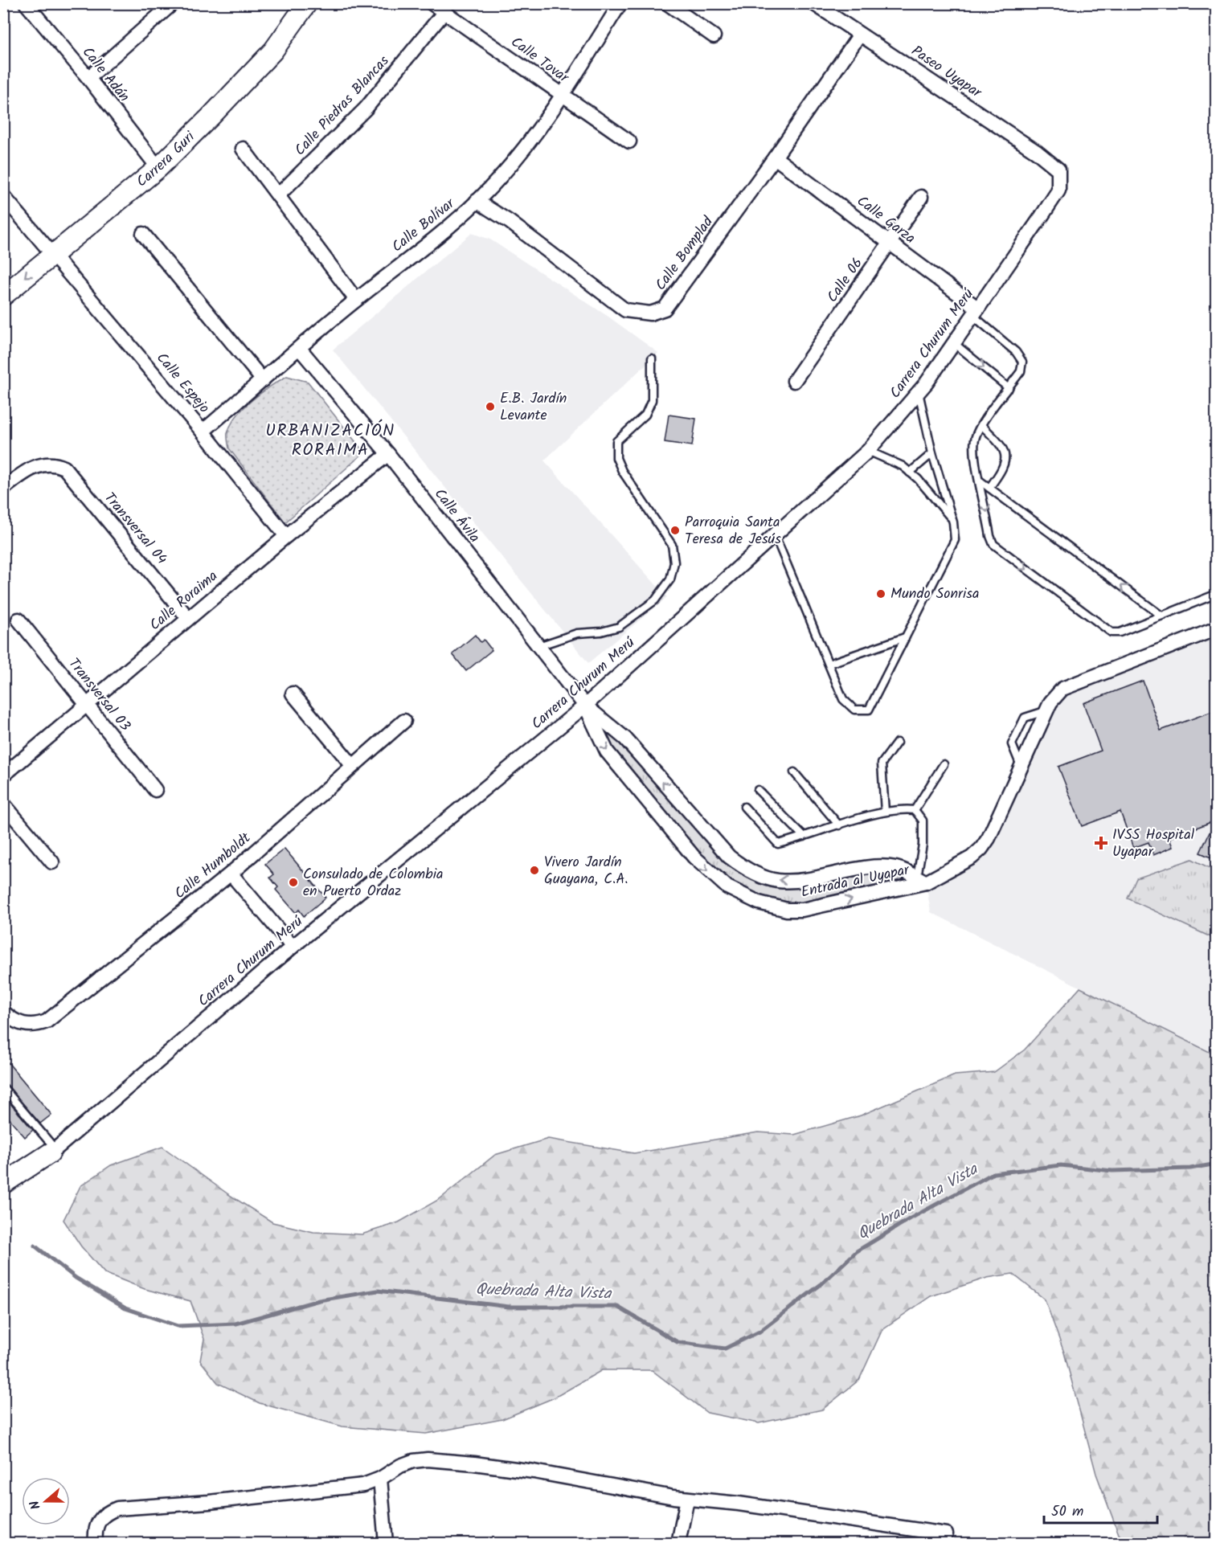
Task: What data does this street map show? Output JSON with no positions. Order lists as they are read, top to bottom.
{
  "streets": {
    "street": [
      "Calle Tovar",
      "Paseo Uyapar",
      "Calle Adán",
      "Calle Piedras Blancas",
      "Carrera Guri",
      "Calle Garza",
      "Calle Bolívar",
      "Calle Bomplad",
      "Calle 06",
      "Carrera Churum Merú",
      "Calle Espejo",
      "Calle Ávila",
      "Transversal 04",
      "Calle Roraima",
      "Transversal 03",
      "Calle Humboldt",
      "Entrada al Uyapar"
    ]
  },
  "crossings": [
    ["Calle Tovar", "Calle Piedras Blancas"],
    ["Calle Tovar", "Calle Bolívar"],
    ["Paseo Uyapar", "Calle Bomplad"],
    ["Paseo Uyapar", "Carrera Churum Merú"],
    ["Calle Adán", "Carrera Guri"],
    ["Carrera Guri", "Calle Espejo"],
    ["Calle Garza", "Calle Bomplad"],
    ["Calle Garza", "Calle 06"],
    ["Calle Garza", "Carrera Churum Merú"],
    ["Calle Bolívar", "Calle Bomplad"],
    ["Calle Bolívar", "Calle Espejo"],
    ["Calle Bolívar", "Calle Ávila"],
    ["Carrera Churum Merú", "Calle Ávila"],
    ["Carrera Churum Merú", "Entrada al Uyapar"],
    ["Calle Espejo", "Calle Roraima"],
    ["Calle Ávila", "Calle Roraima"],
    ["Calle Ávila", "Entrada al Uyapar"],
    ["Transversal 04", "Calle Roraima"],
    ["Calle Roraima", "Transversal 03"]
  ],
  "districts": ["URBANIZACIÓN RORAIMA"],
  "water": ["Quebrada Alta Vista"],
  "places": {
    "other": [
      "E.B. Jardín Levante",
      "Parroquia Santa Teresa de Jesús",
      "Mundo Sonrisa",
      "Vivero Jardín Guayana, C.A.",
      "Consulado de Colombia en Puerto Ordaz"
    ],
    "health": ["IVSS Hospital Uyapar"]
  },
  "scale_bar": "50 m",
  "north": "left"
}
